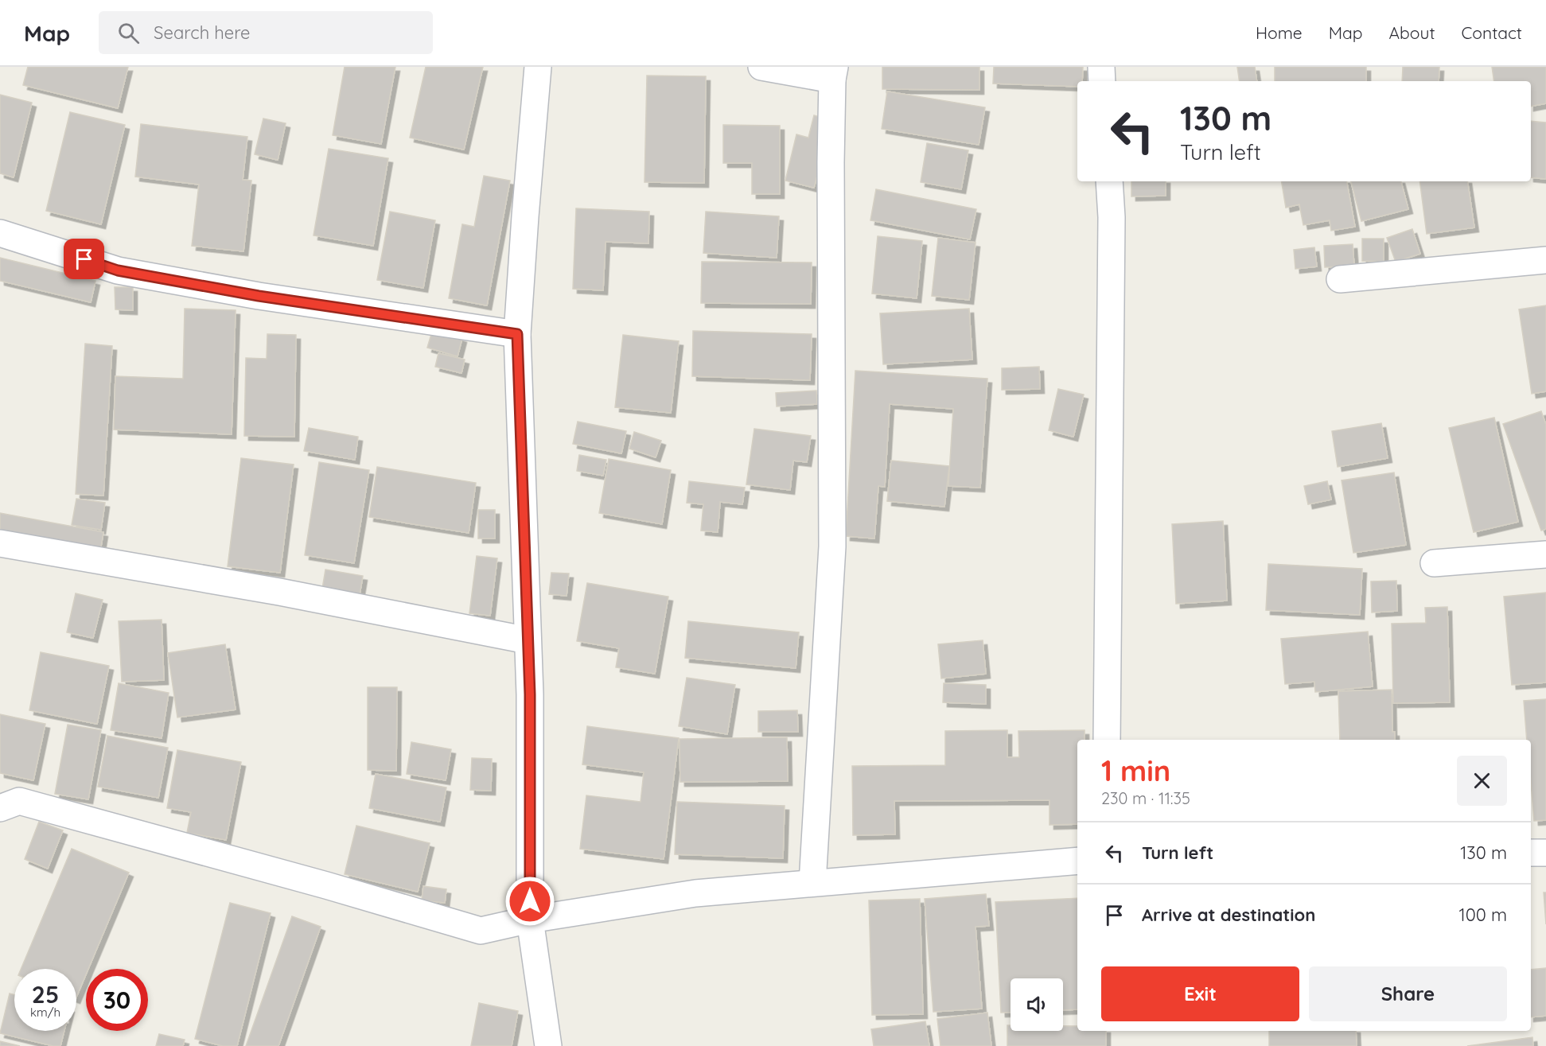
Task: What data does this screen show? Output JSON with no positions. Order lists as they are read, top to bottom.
{
  "page": {
    "header": "Map",
    "search": "Search here",
    "nav": [
      "Home",
      "Map",
      "About",
      "Contact"
    ],
    "turn": ["130 m", "Turn left"],
    "heading": ["1 min", "230 m · 11:35"],
    "list": [
      {
        "name": "Turn left",
        "value": "130 m"
      },
      {
        "name": "Arrive at destination",
        "value": "100 m"
      }
    ],
    "buttons": ["Exit", "Share"],
    "speed": "25 km/h",
    "limit": "30"
  }
}
